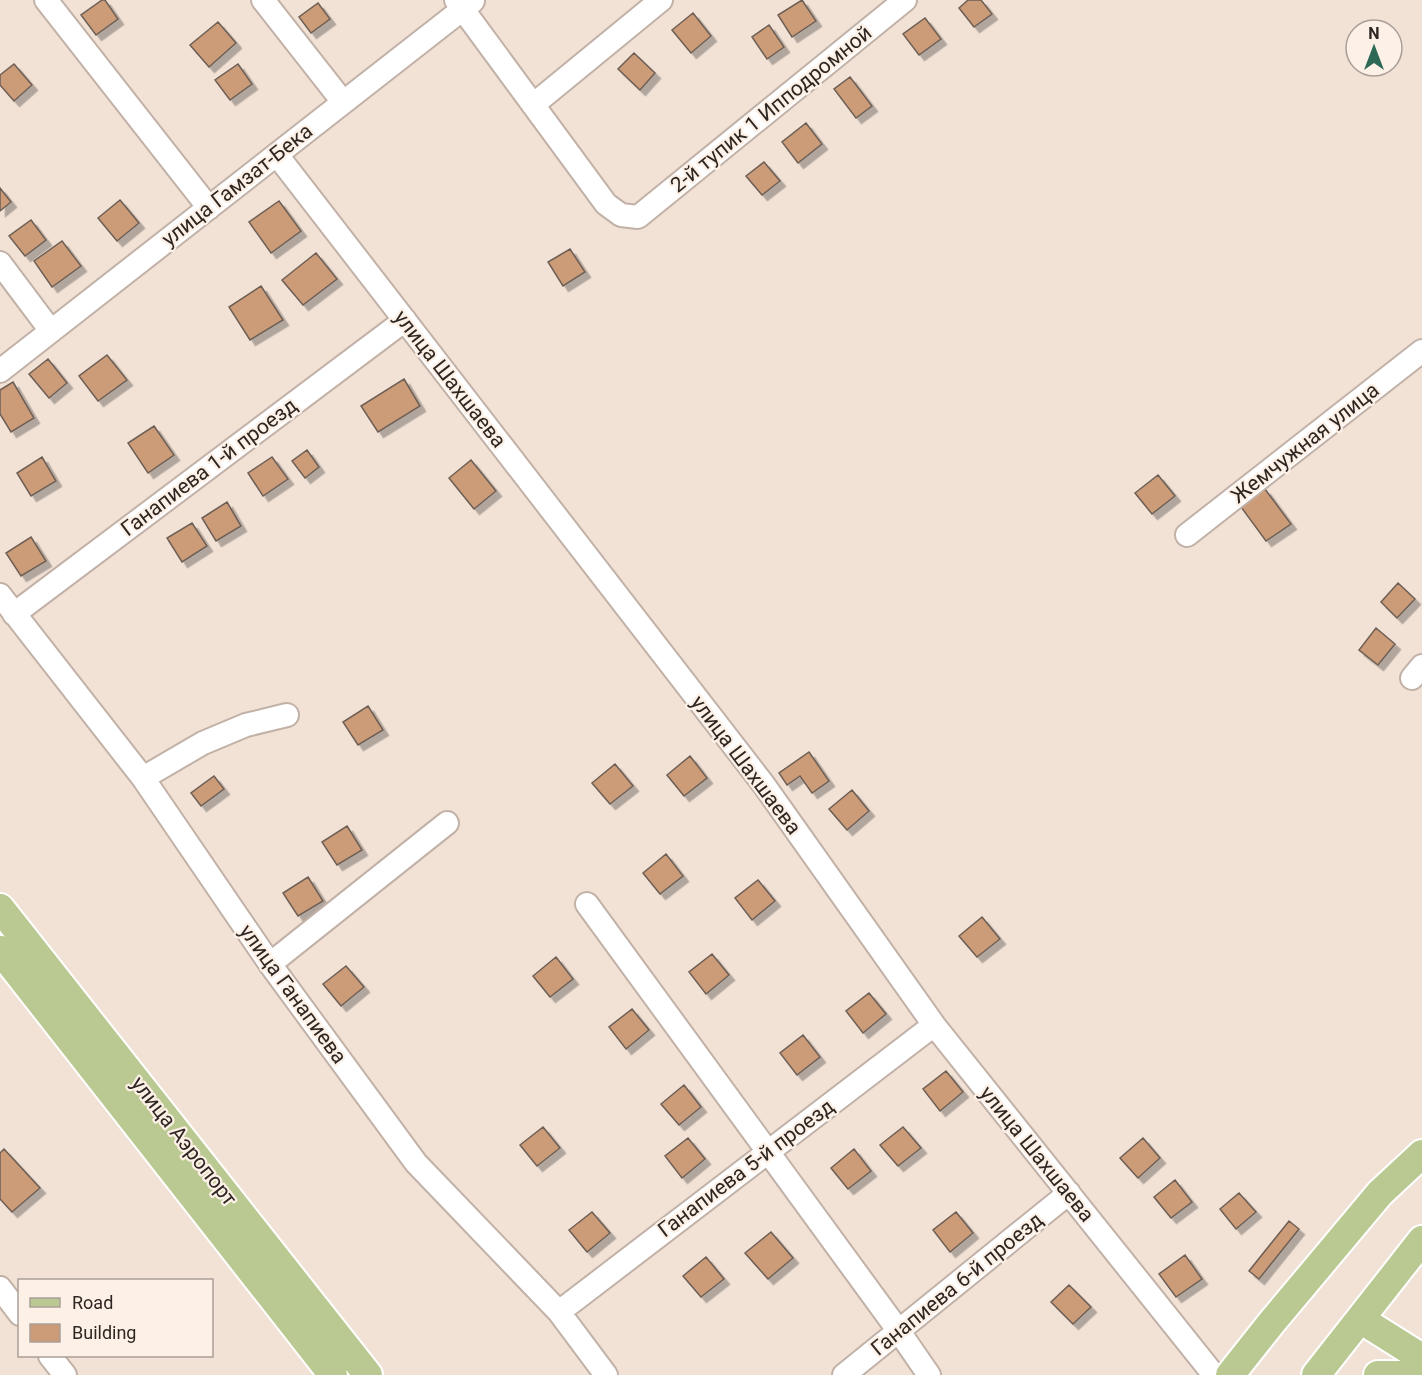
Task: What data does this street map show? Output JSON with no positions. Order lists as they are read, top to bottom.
{
  "streets": {
    "main road": ["улица Аэропорт"],
    "street": [
      "2-й тупик 1 Ипподромной",
      "улица Гамзат-Бека",
      "улица Шахшаева",
      "Жемчужная улица",
      "Ганапиева 1-й проезд",
      "улица Ганапиева",
      "Ганапиева 5-й проезд",
      "Ганапиева 6-й проезд"
    ]
  },
  "crossings": [
    ["улица Гамзат-Бека", "улица Шахшаева"],
    ["улица Шахшаева", "Ганапиева 1-й проезд"],
    ["улица Шахшаева", "Ганапиева 5-й проезд"],
    ["улица Шахшаева", "Ганапиева 6-й проезд"],
    ["Ганапиева 1-й проезд", "улица Ганапиева"],
    ["улица Ганапиева", "Ганапиева 5-й проезд"]
  ],
  "legend": ["Road", "Building"],
  "north": "top"
}
